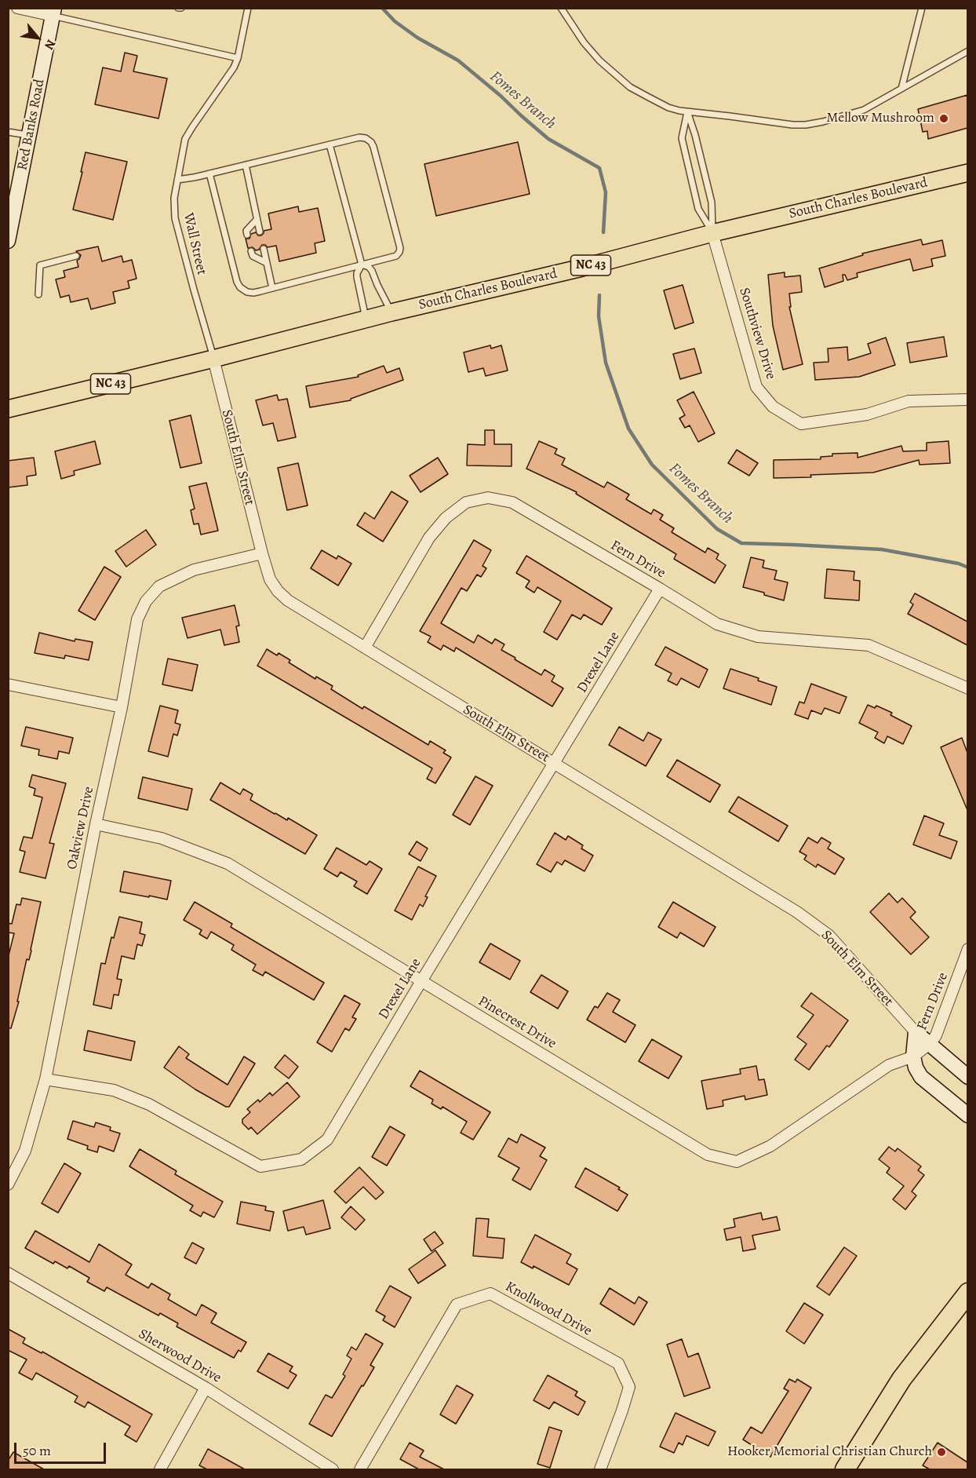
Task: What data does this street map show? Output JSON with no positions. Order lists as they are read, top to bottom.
{
  "streets": {
    "main road": ["South Charles Boulevard", "NC 43"],
    "street": [
      "Red Banks Road",
      "Southview Drive",
      "South Elm Street",
      "Fern Drive",
      "Drexel Lane",
      "Oakview Drive",
      "Pinecrest Drive",
      "Knollwood Drive",
      "Sherwood Drive"
    ],
    "lane": ["Wall Street"]
  },
  "crossings": [
    ["South Charles Boulevard", "Wall Street"],
    ["South Charles Boulevard", "Southview Drive"],
    ["South Charles Boulevard", "South Elm Street"],
    ["Wall Street", "South Elm Street"],
    ["South Elm Street", "Fern Drive"],
    ["South Elm Street", "Drexel Lane"],
    ["South Elm Street", "Oakview Drive"],
    ["Fern Drive", "Drexel Lane"],
    ["Fern Drive", "Pinecrest Drive"],
    ["Drexel Lane", "Oakview Drive"],
    ["Drexel Lane", "Pinecrest Drive"],
    ["Oakview Drive", "Pinecrest Drive"]
  ],
  "water": ["Fomes Branch"],
  "places": ["Mellow Mushroom", "Hooker Memorial Christian Church"],
  "scale_bar": "50 m",
  "north": "bottom right"
}
